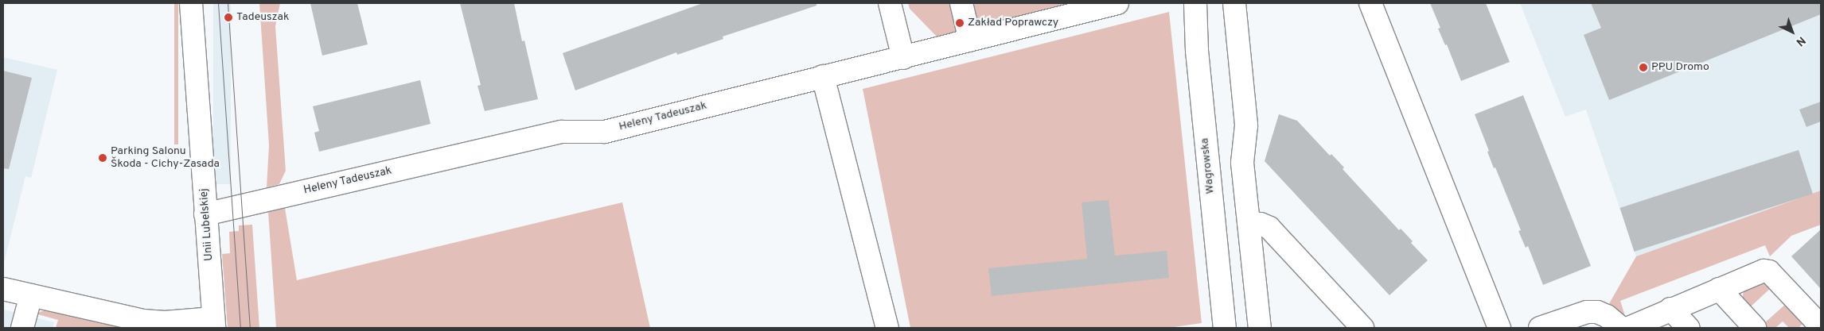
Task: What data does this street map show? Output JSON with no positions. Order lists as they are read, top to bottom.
{
  "streets": {
    "street": ["Heleny Tadeuszak", "Wagrowska", "Unii Lubelskiej"]
  },
  "crossings": [
    ["Heleny Tadeuszak", "Unii Lubelskiej"]
  ],
  "places": [
    "Tadeuszak",
    "Zakład Poprawczy",
    "PPU Dromo",
    "Parking Salonu Škoda - Cichy-Zasada"
  ],
  "north": "bottom right"
}
